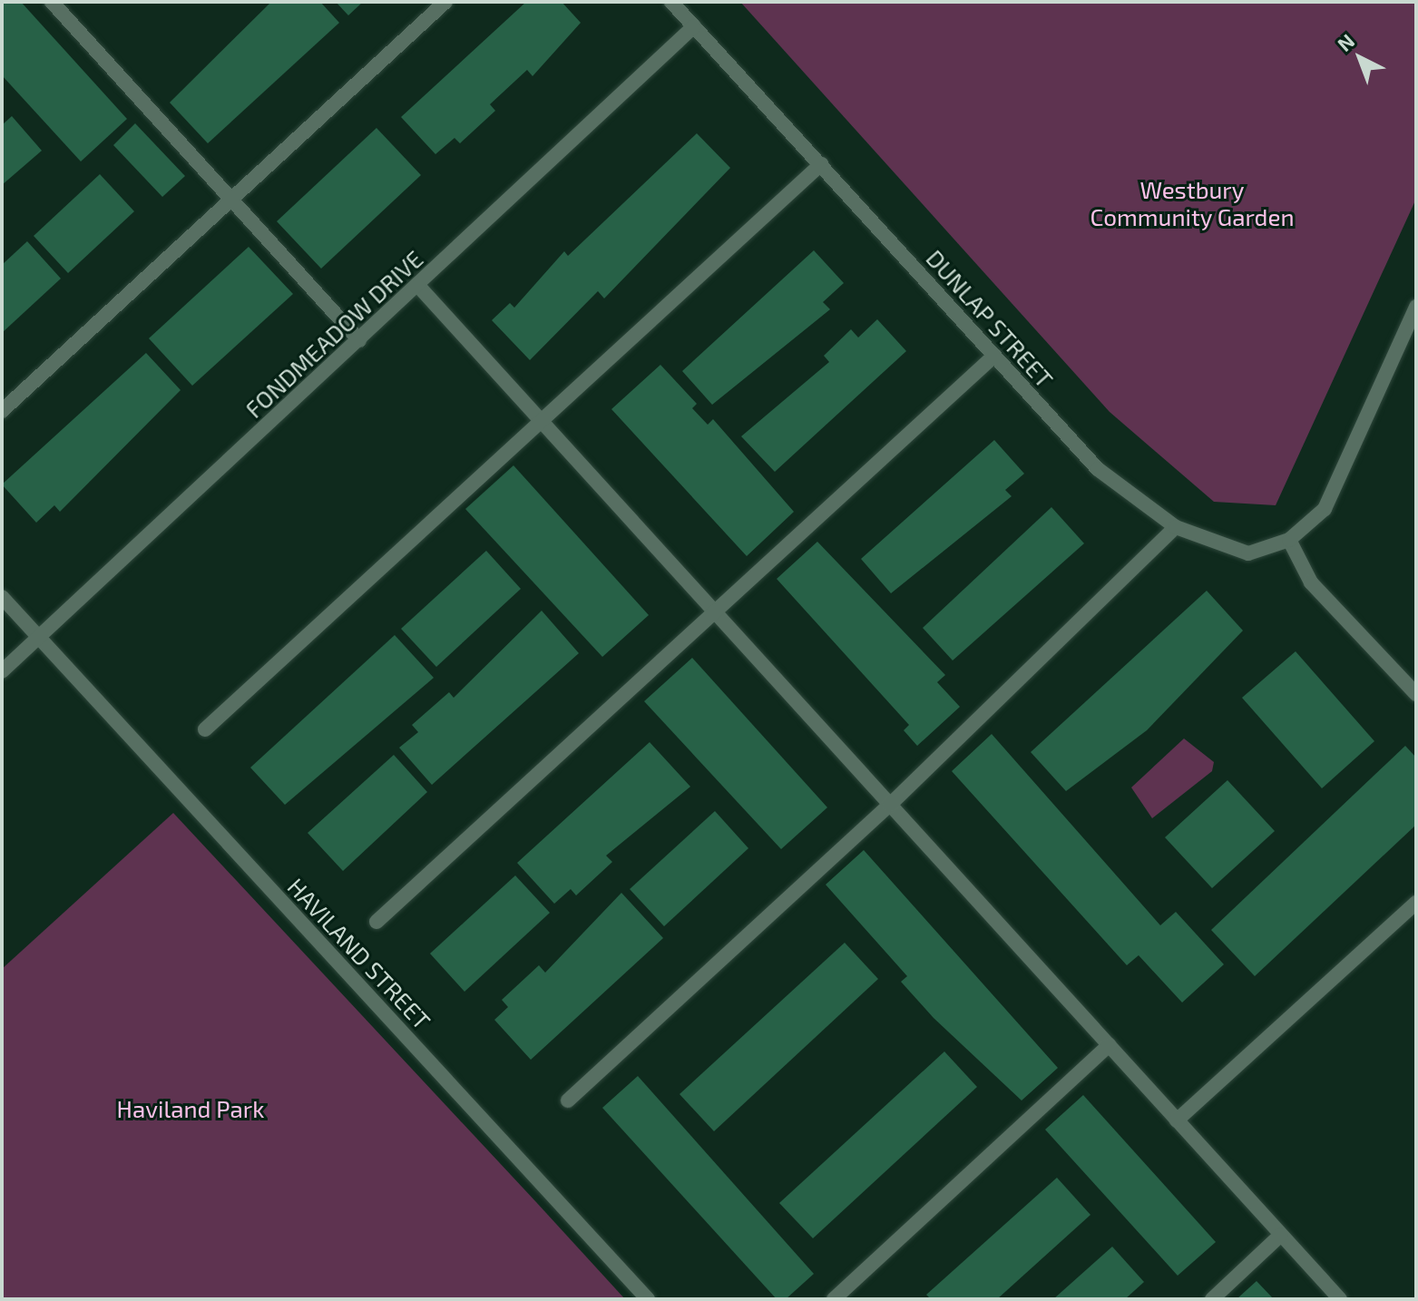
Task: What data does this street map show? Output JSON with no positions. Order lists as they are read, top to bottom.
{
  "streets": {
    "street": ["DUNLAP STREET", "FONDMEADOW DRIVE", "HAVILAND STREET"]
  },
  "crossings": [
    ["DUNLAP STREET", "FONDMEADOW DRIVE"],
    ["FONDMEADOW DRIVE", "HAVILAND STREET"]
  ],
  "parks": ["Westbury Community Garden", "Haviland Park"],
  "north": "top left"
}
